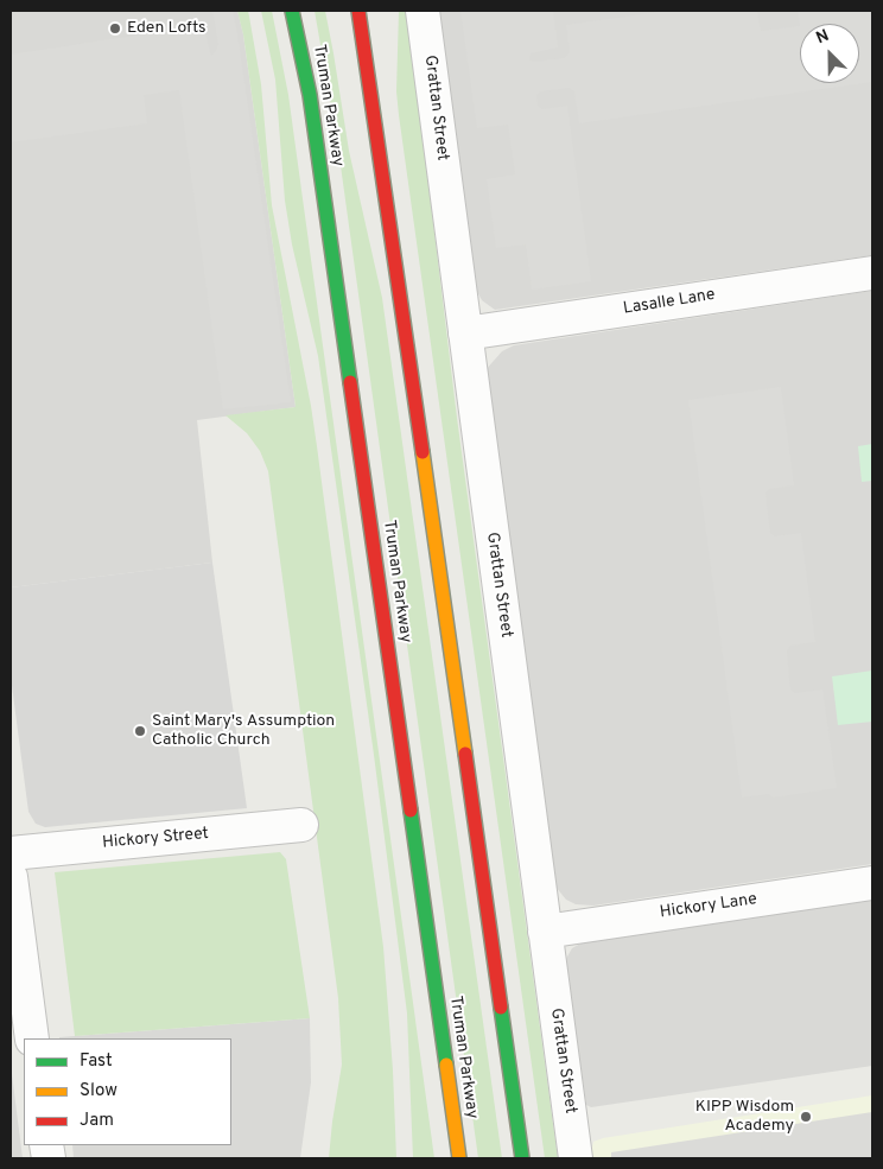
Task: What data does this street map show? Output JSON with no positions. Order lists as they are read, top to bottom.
{
  "streets": {
    "main road": ["Truman Parkway"],
    "street": [
      "Grattan Street",
      "Lasalle Lane",
      "Hickory Street",
      "Hickory Lane"
    ]
  },
  "crossings": [
    ["Grattan Street", "Lasalle Lane"],
    ["Grattan Street", "Hickory Lane"]
  ],
  "places": ["Eden Lofts", "Saint Mary's Assumption Catholic Church", "KIPP Wisdom Academy"],
  "legend": ["Fast", "Slow", "Jam"],
  "north": "top left"
}
